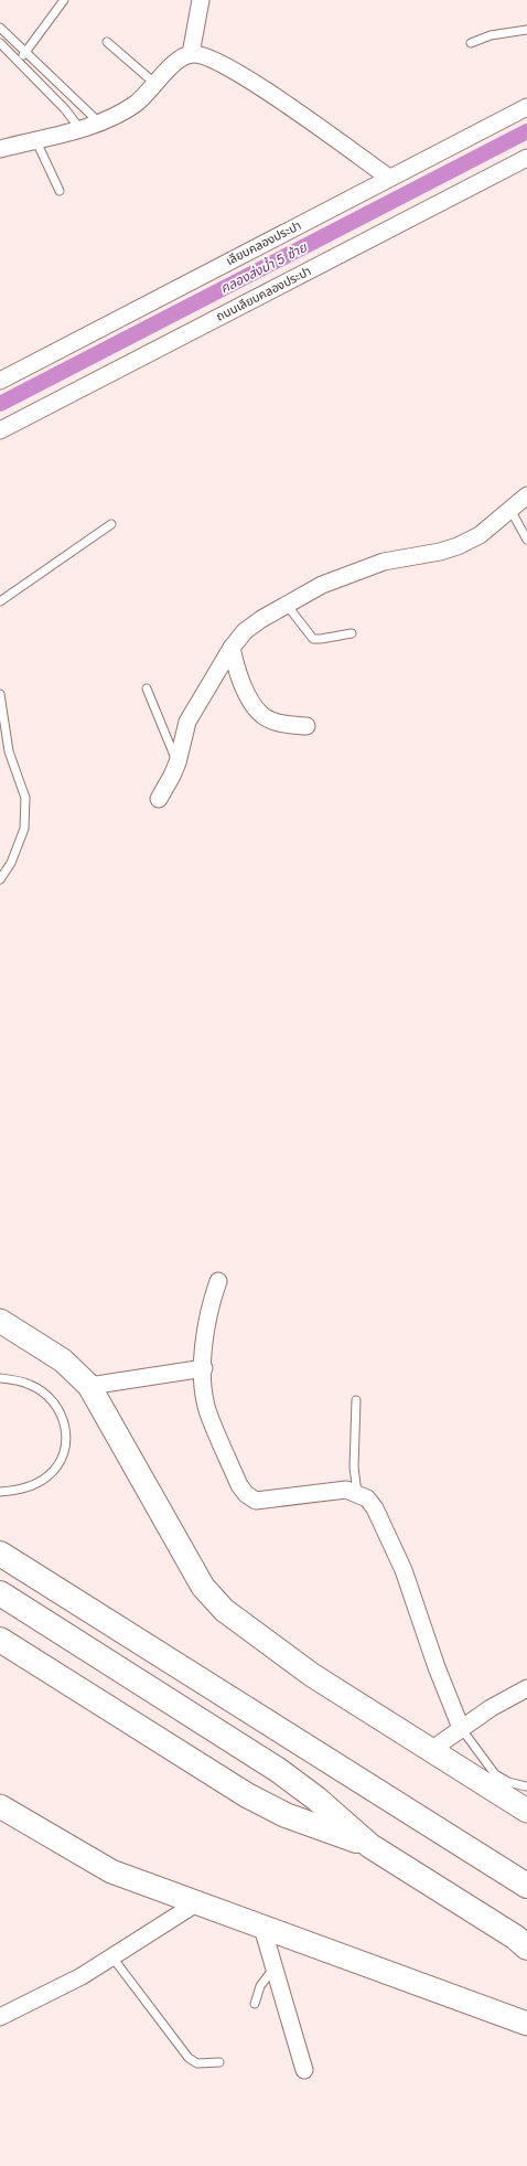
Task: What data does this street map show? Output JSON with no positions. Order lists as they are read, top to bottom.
{
  "streets": {
    "street": ["เลียบคลองประปา", "ถนนเลียบคลองประปา"]
  },
  "water": ["คลองส่งน้ำ 5 ซ้าย"]
}
